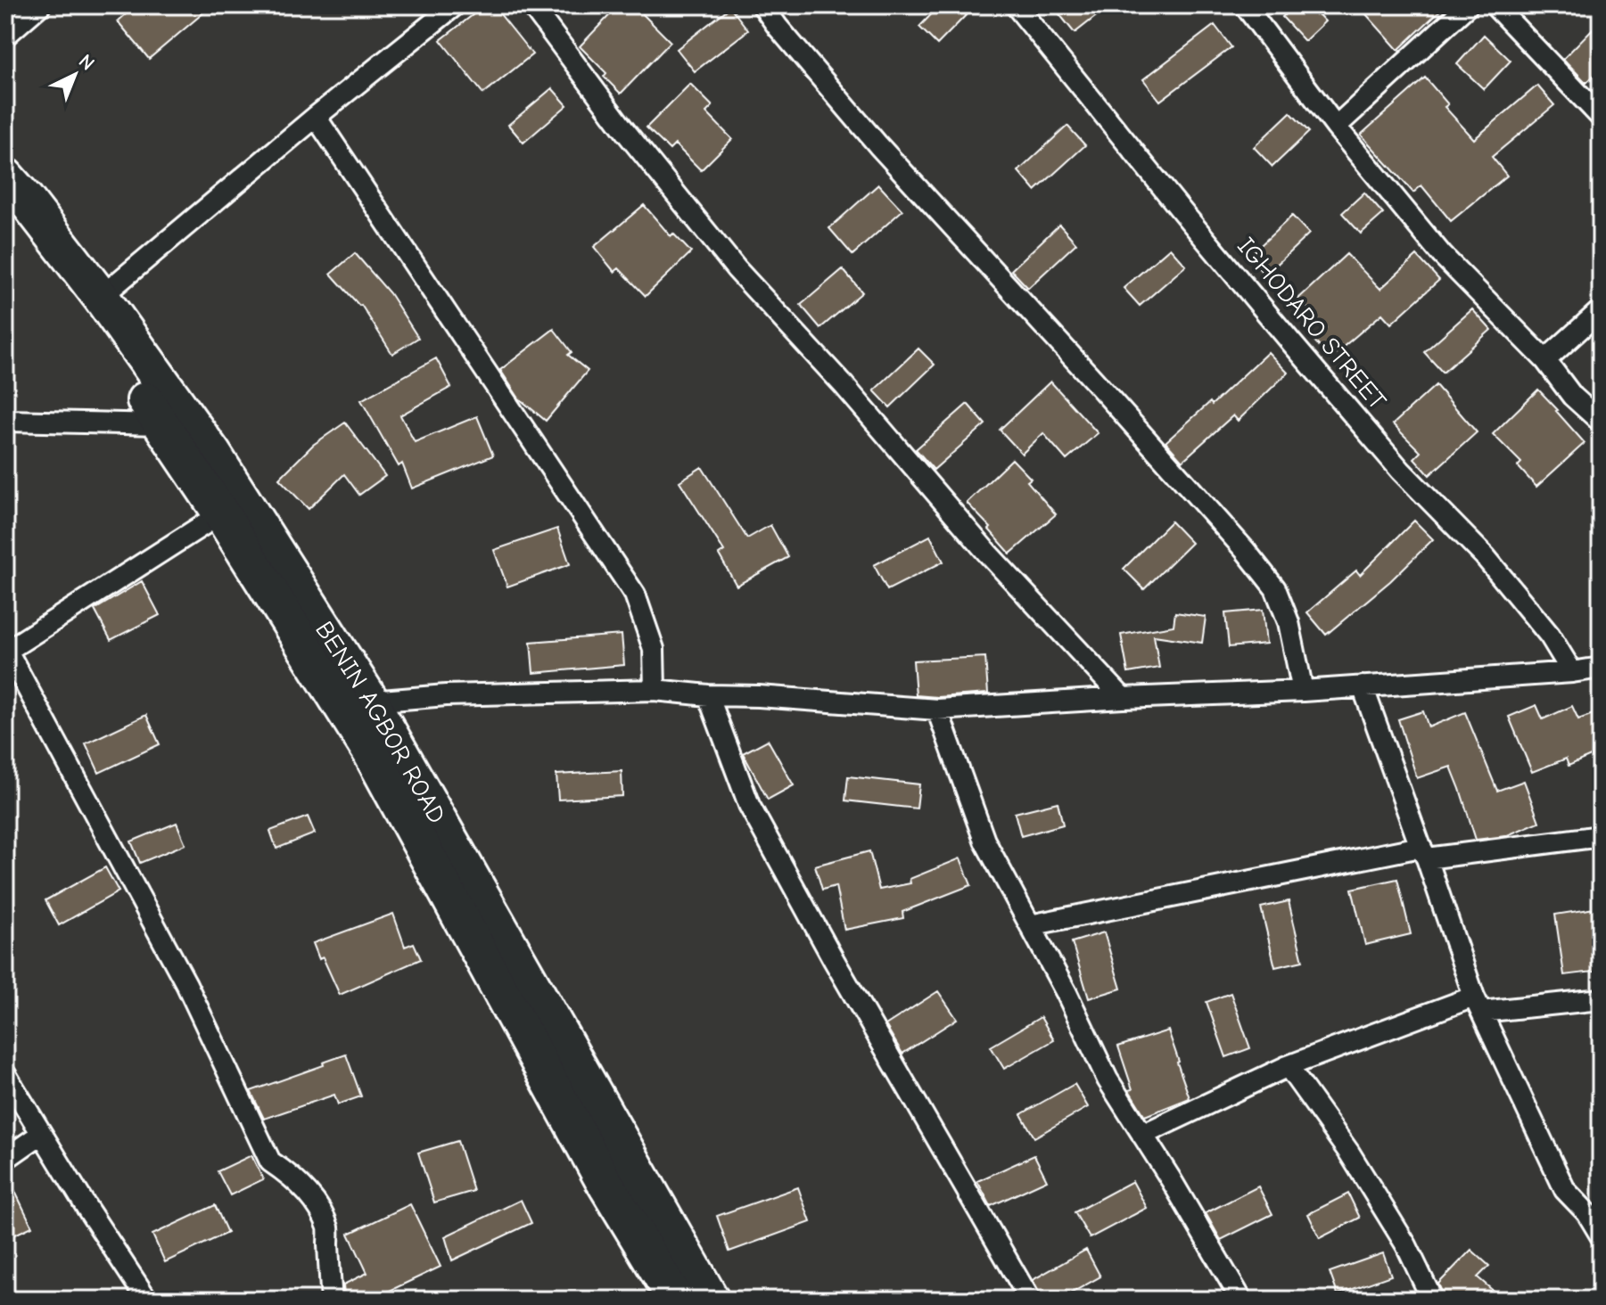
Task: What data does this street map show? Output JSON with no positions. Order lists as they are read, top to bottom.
{
  "streets": {
    "highway": ["BENIN AGBOR ROAD"],
    "street": ["IGHODARO STREET"]
  },
  "north": "top right"
}
